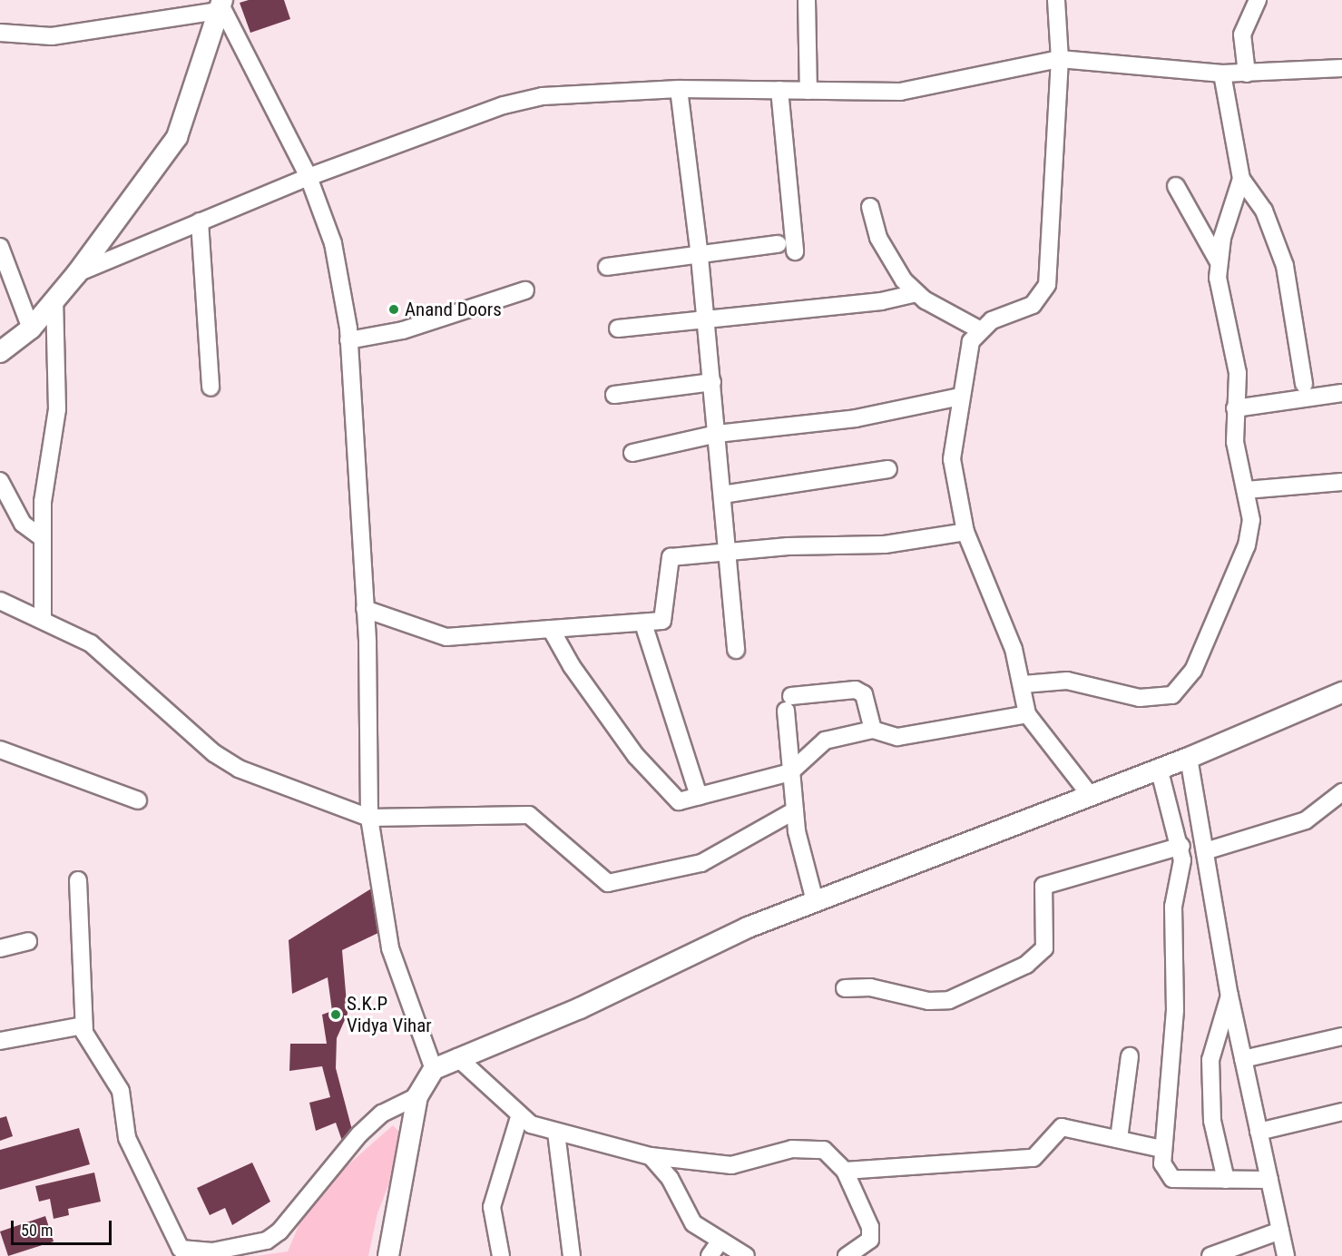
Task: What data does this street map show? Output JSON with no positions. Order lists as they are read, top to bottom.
{
  "places": ["Anand Doors", "S.K.P Vidya Vihar"],
  "scale_bar": "50 m"
}
